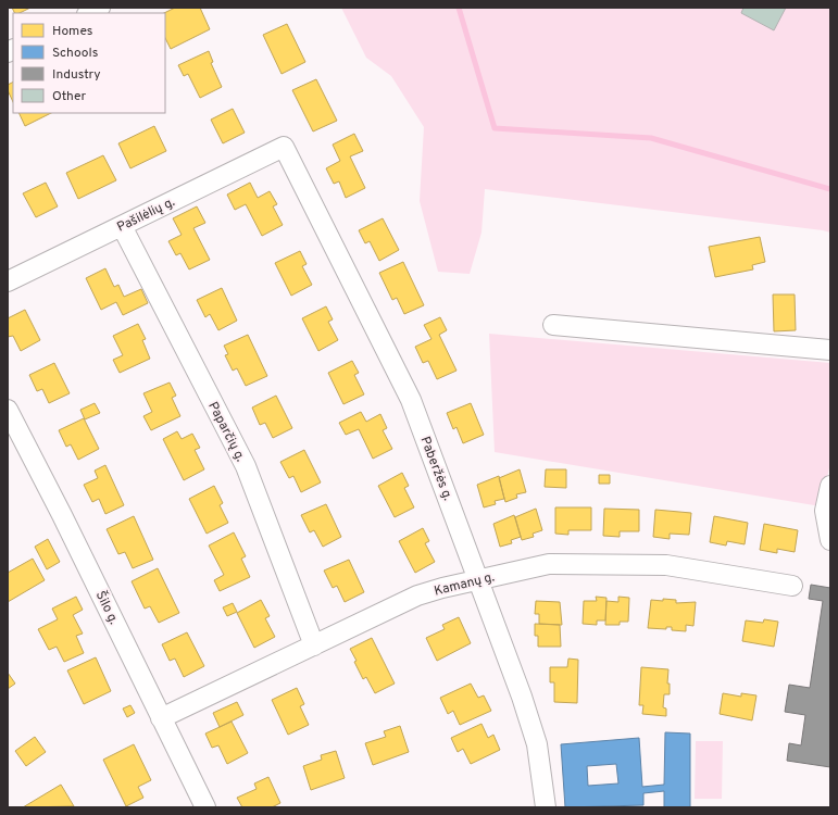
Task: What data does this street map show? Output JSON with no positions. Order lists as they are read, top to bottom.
{
  "streets": {
    "street": [
      "Pašilėlių g.",
      "Paparčių g.",
      "Paberžės g.",
      "Kamanų g.",
      "Šilo g."
    ]
  },
  "crossings": [
    ["Pašilėlių g.", "Paparčių g."],
    ["Pašilėlių g.", "Paberžės g."],
    ["Paparčių g.", "Kamanų g."],
    ["Paberžės g.", "Kamanų g."],
    ["Kamanų g.", "Šilo g."]
  ],
  "legend": [
    "Homes",
    "Schools",
    "Industry",
    "Other"
  ]
}
